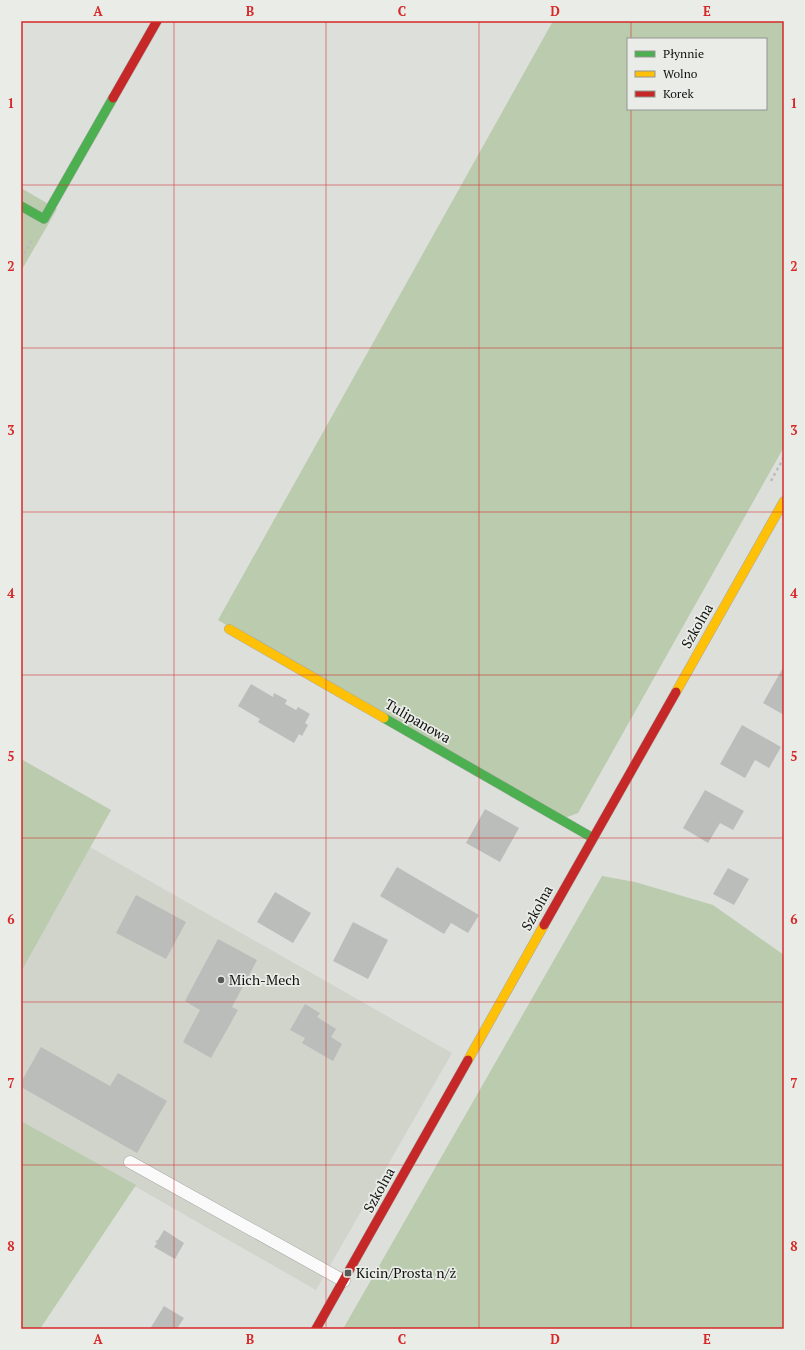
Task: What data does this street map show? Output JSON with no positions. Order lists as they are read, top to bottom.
{
  "streets": {
    "street": ["Szkolna", "Tulipanowa"]
  },
  "crossings": [
    ["Szkolna", "Tulipanowa"]
  ],
  "places": {
    "other": ["Mich-Mech"],
    "transit": ["Kicin/Prosta n/ż"]
  },
  "legend": ["Płynnie", "Wolno", "Korek"],
  "grid": {
    "columns": [
      "A",
      "B",
      "C",
      "D",
      "E"
    ],
    "rows": [
      "1",
      "2",
      "3",
      "4",
      "5",
      "6",
      "7",
      "8"
    ]
  }
}
